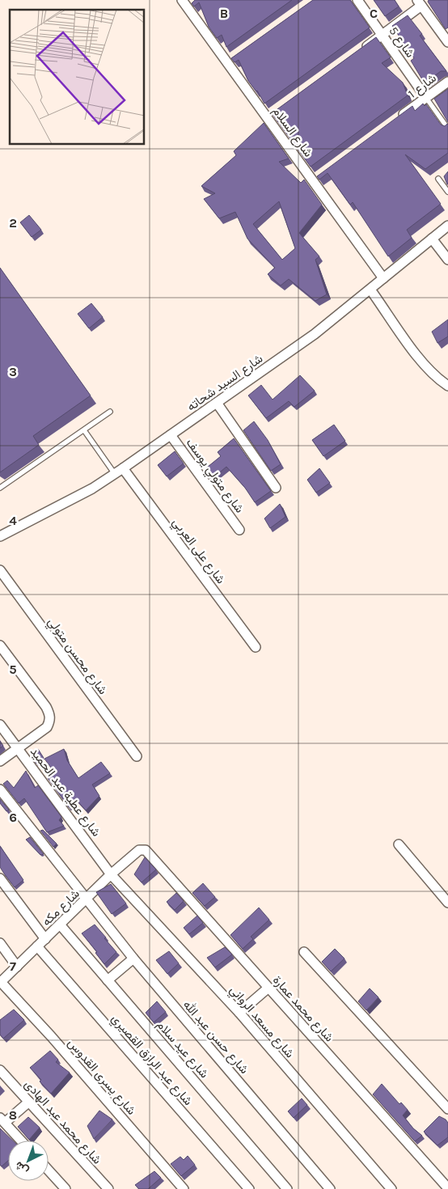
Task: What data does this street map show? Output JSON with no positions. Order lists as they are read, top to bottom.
{
  "streets": {
    "street": [
      "شارع 5",
      "شارع 1",
      "شارع السلام",
      "شارع السيد شحاته",
      "شارع متولي يوسف",
      "شارع على العربي",
      "شارع محسن متولي",
      "شارع عطية عبد الحميد",
      "شارع مكه",
      "شارع محمد عمارة",
      "شارع مسعد الرواني",
      "شارع حسن عبد الله",
      "شارع عيد سلام",
      "شارع عبد الرازق القصيري",
      "شارع يسرى القدوس",
      "شارع محمد عبد الهادى"
    ]
  },
  "crossings": [
    ["شارع 5", "شارع 1"],
    ["شارع السلام", "شارع السيد شحاته"],
    ["شارع السيد شحاته", "شارع متولي يوسف"],
    ["شارع السيد شحاته", "شارع على العربي"],
    ["شارع عطية عبد الحميد", "شارع مكه"],
    ["شارع عطية عبد الحميد", "شارع مسعد الرواني"],
    ["شارع مكه", "شارع محمد عمارة"],
    ["شارع مكه", "شارع مسعد الرواني"],
    ["شارع مكه", "شارع حسن عبد الله"],
    ["شارع مكه", "شارع عيد سلام"],
    ["شارع مكه", "شارع عبد الرازق القصيري"],
    ["شارع مكه", "شارع يسرى القدوس"]
  ],
  "north": "bottom left",
  "grid": {
    "columns": ["B", "C"],
    "rows": [
      "2",
      "3",
      "4",
      "5",
      "6",
      "7",
      "8"
    ]
  }
}
